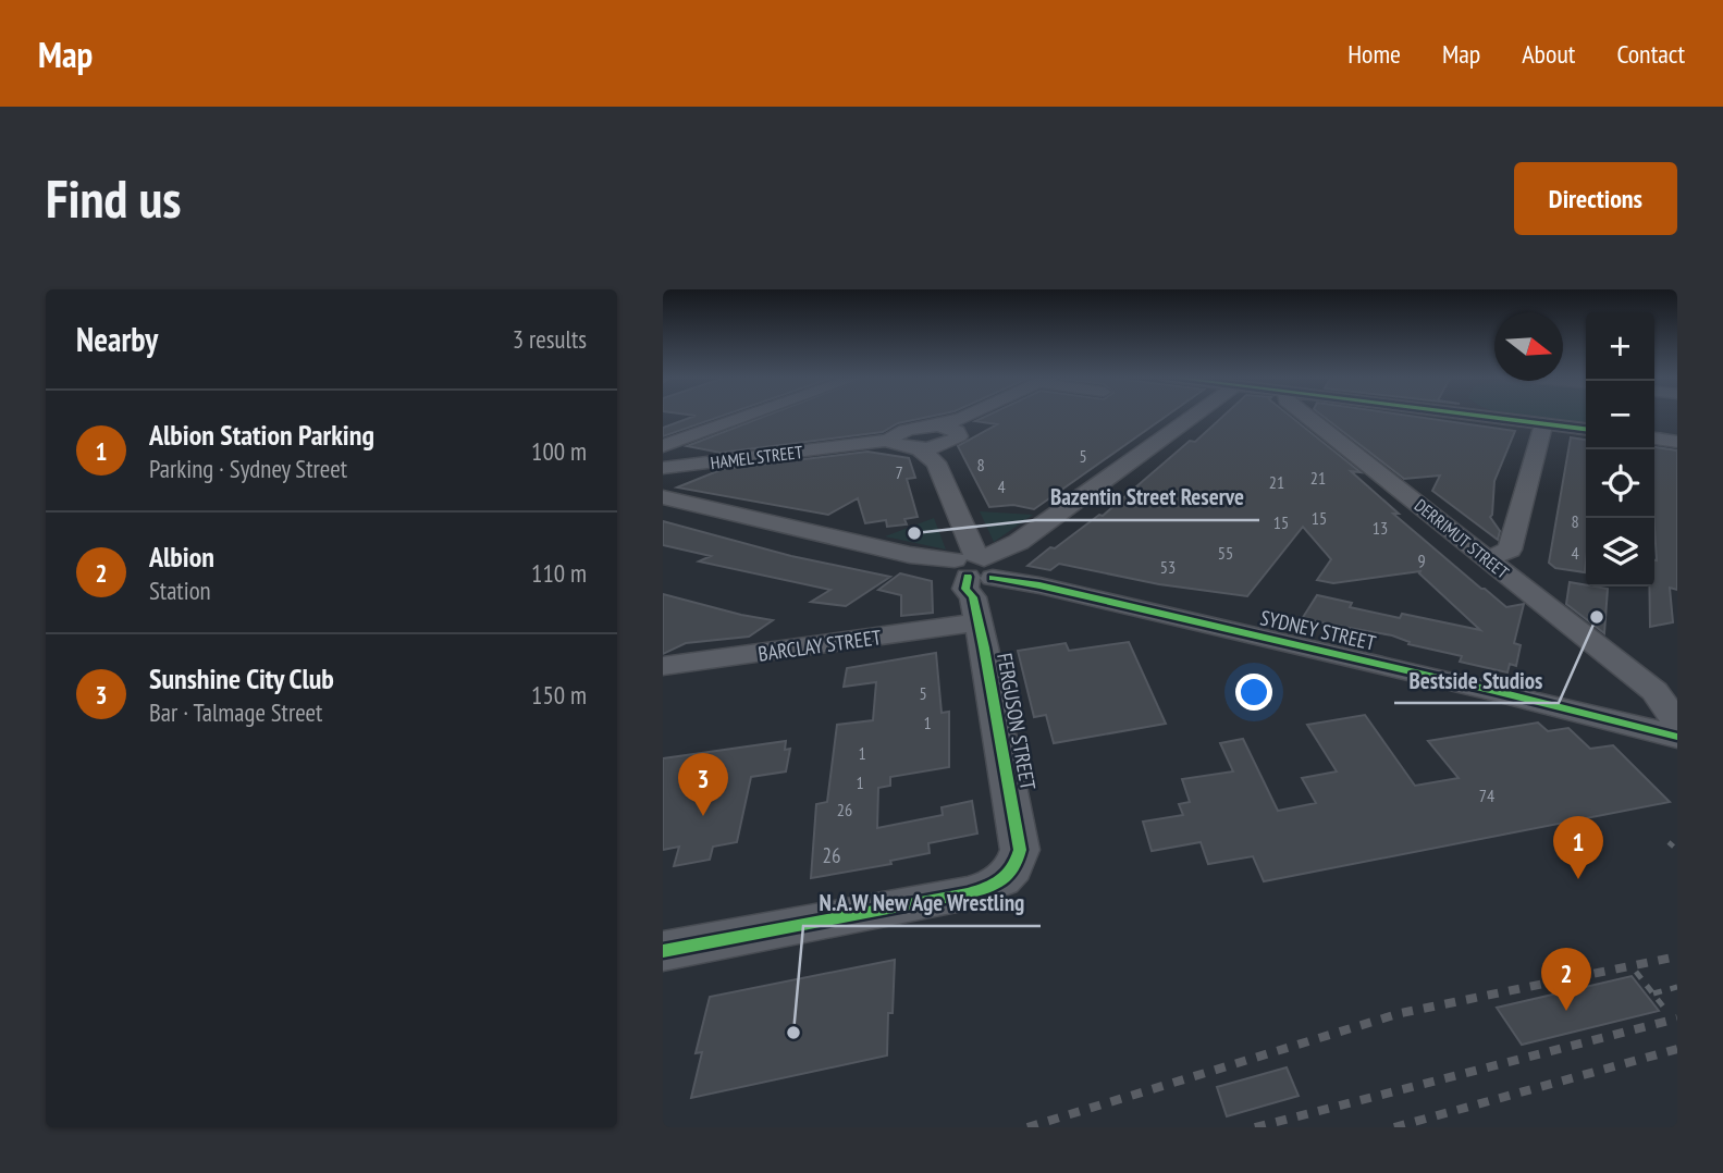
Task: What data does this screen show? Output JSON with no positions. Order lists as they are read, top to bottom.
{
  "streets": {
    "street": [
      "HAMEL STREET",
      "DERRIMUT STREET",
      "SYDNEY STREET",
      "BARCLAY STREET",
      "FERGUSON STREET"
    ]
  },
  "crossings": [
    ["DERRIMUT STREET", "SYDNEY STREET"],
    ["SYDNEY STREET", "BARCLAY STREET"],
    ["SYDNEY STREET", "FERGUSON STREET"],
    ["BARCLAY STREET", "FERGUSON STREET"]
  ],
  "places": ["Bazentin Street Reserve", "Bestside Studios", "N.A.W New Age Wrestling"],
  "house_numbers": [
    "5",
    "8",
    "7",
    "21",
    "21",
    "4",
    "15",
    "8",
    "15",
    "13",
    "55",
    "4",
    "9",
    "53",
    "5",
    "1",
    "1",
    "1",
    "74",
    "26",
    "26"
  ],
  "north": "right",
  "page": {
    "header": "Map",
    "nav": [
      "Home",
      "Map",
      "About",
      "Contact"
    ],
    "buttons": "Directions",
    "title": "Find us",
    "heading": ["Nearby", "3 results"],
    "map_buttons": ["+", "−"],
    "list": [
      {
        "mark": "1",
        "name": "Albion Station Parking",
        "note": "Parking · Sydney Street",
        "value": "100 m"
      },
      {
        "mark": "2",
        "name": "Albion",
        "note": "Station",
        "value": "110 m"
      },
      {
        "mark": "3",
        "name": "Sunshine City Club",
        "note": "Bar · Talmage Street",
        "value": "150 m"
      }
    ],
    "pins": ["3", "1", "2"]
  }
}
